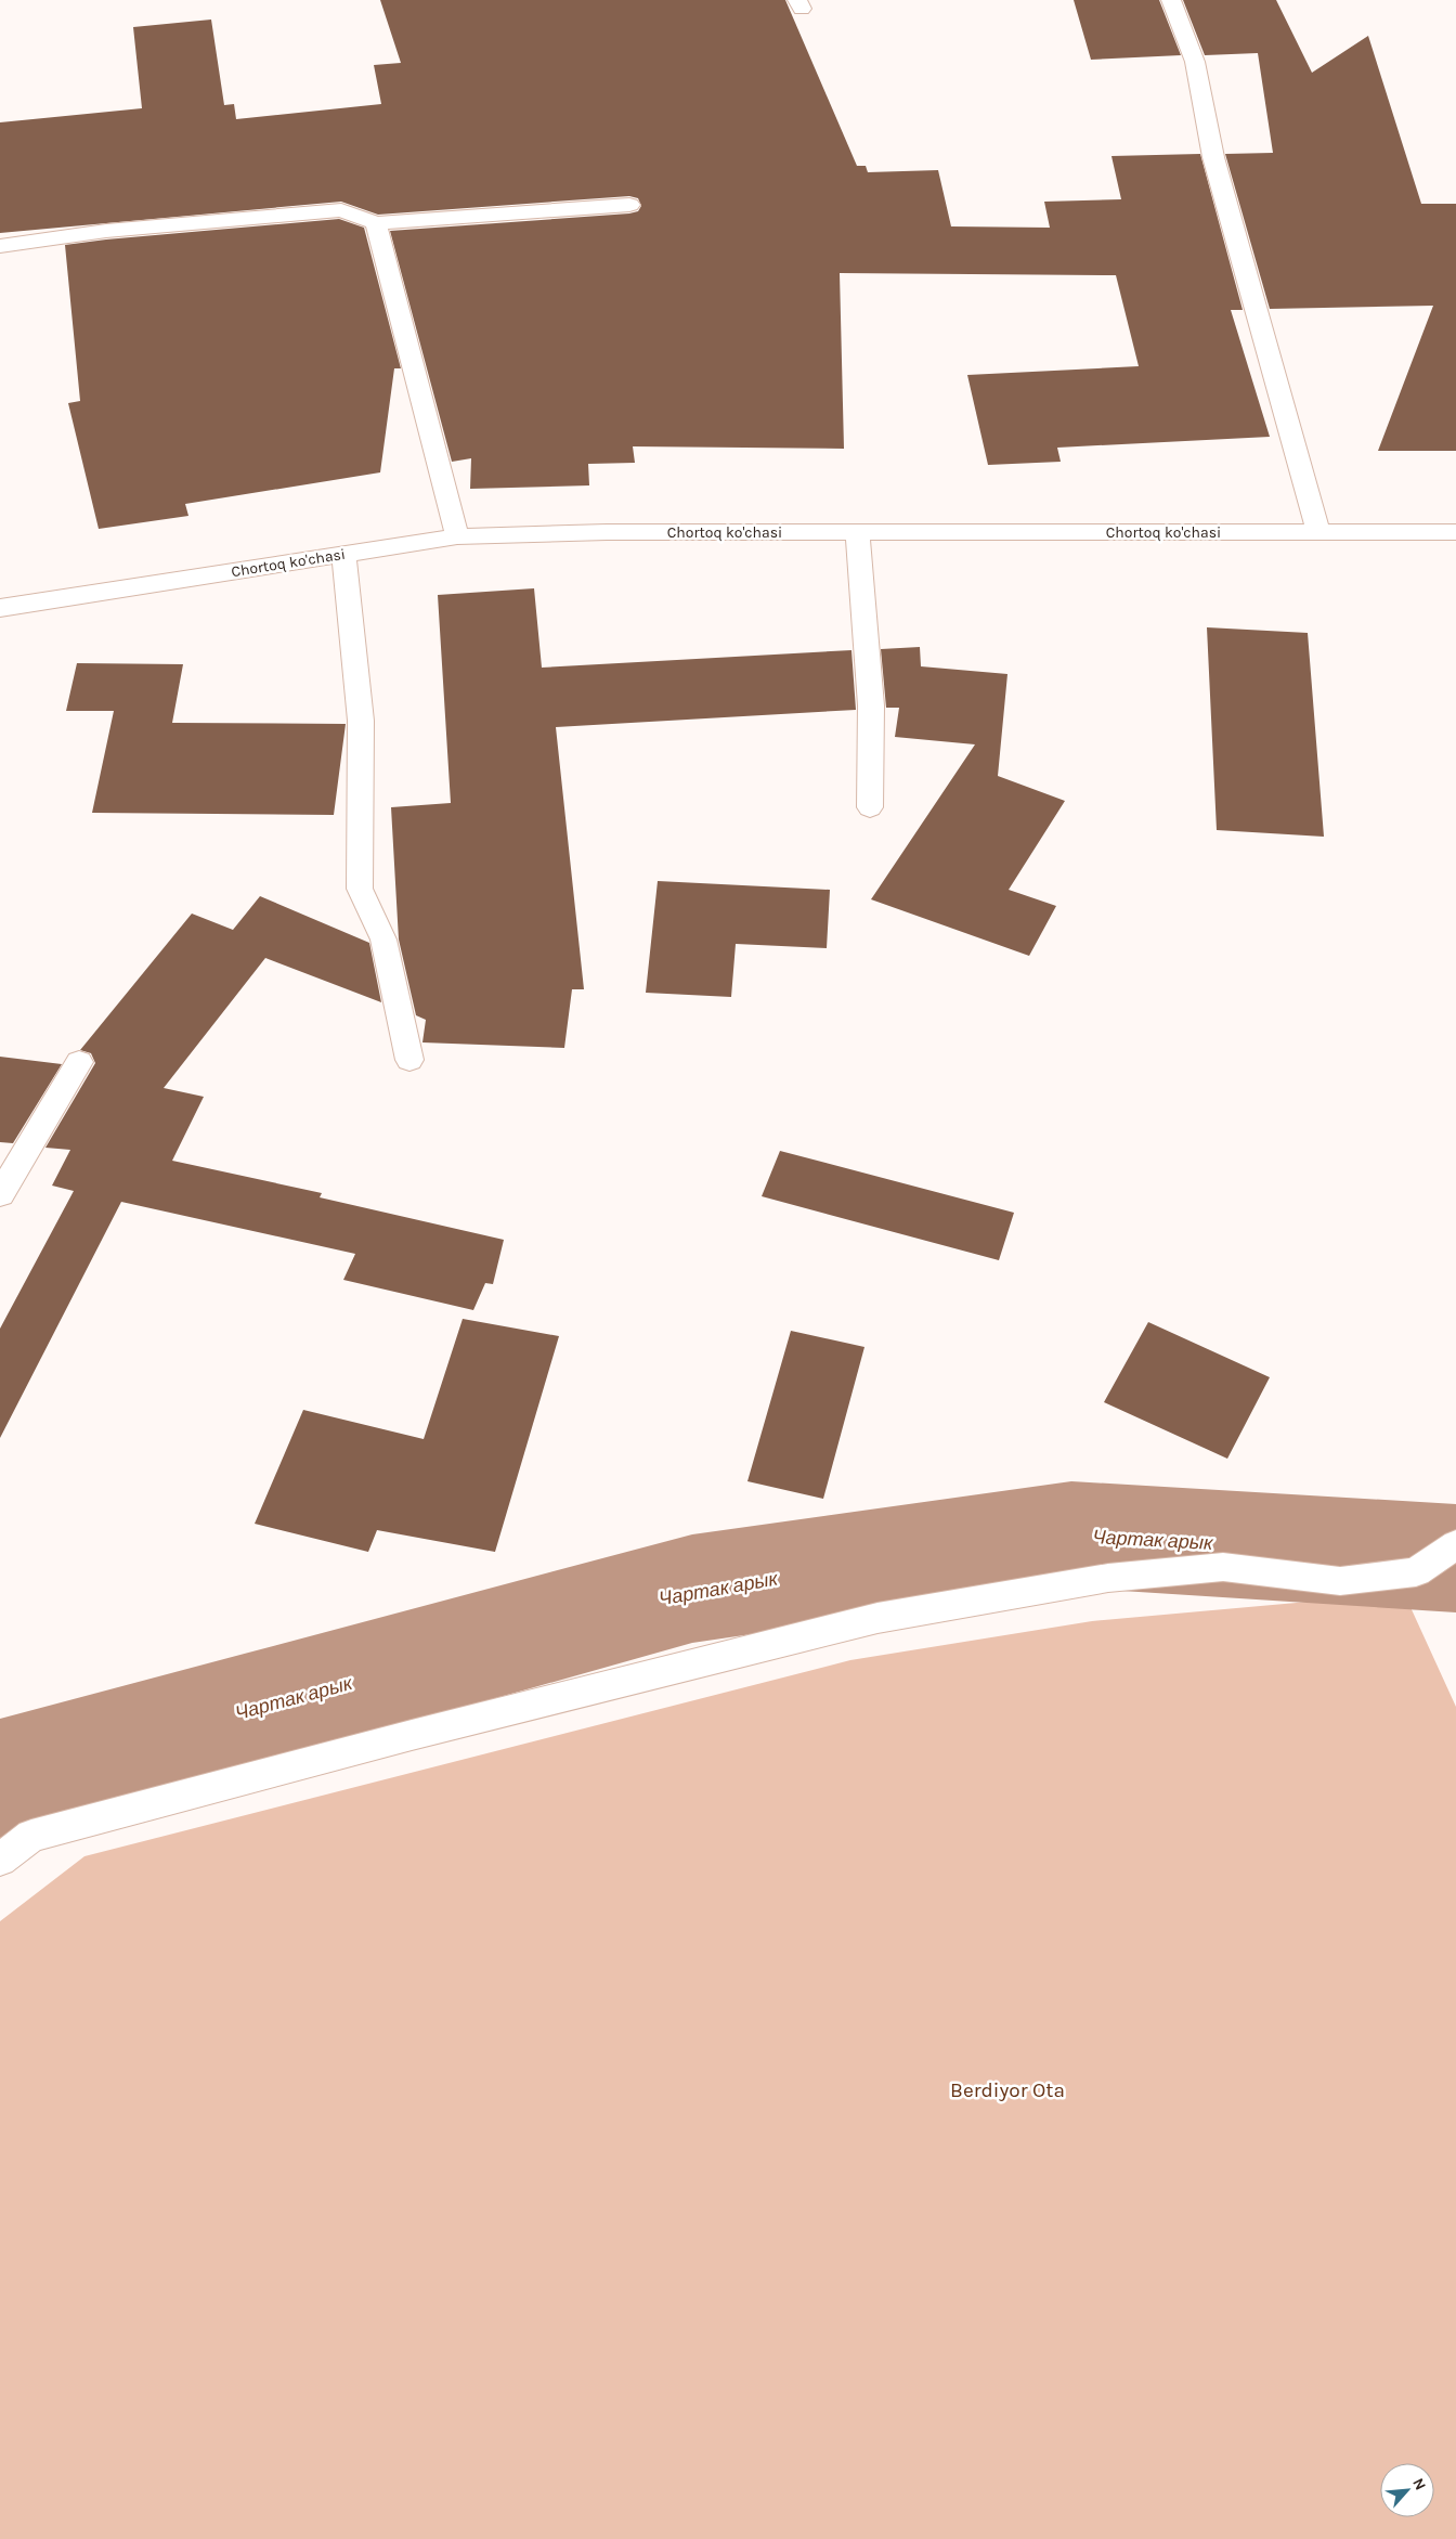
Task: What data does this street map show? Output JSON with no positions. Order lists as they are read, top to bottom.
{
  "streets": {
    "street": ["Chortoq ko'chasi"]
  },
  "water": ["Чартак арык"],
  "parks": ["Berdiyor Ota"],
  "north": "top right"
}
